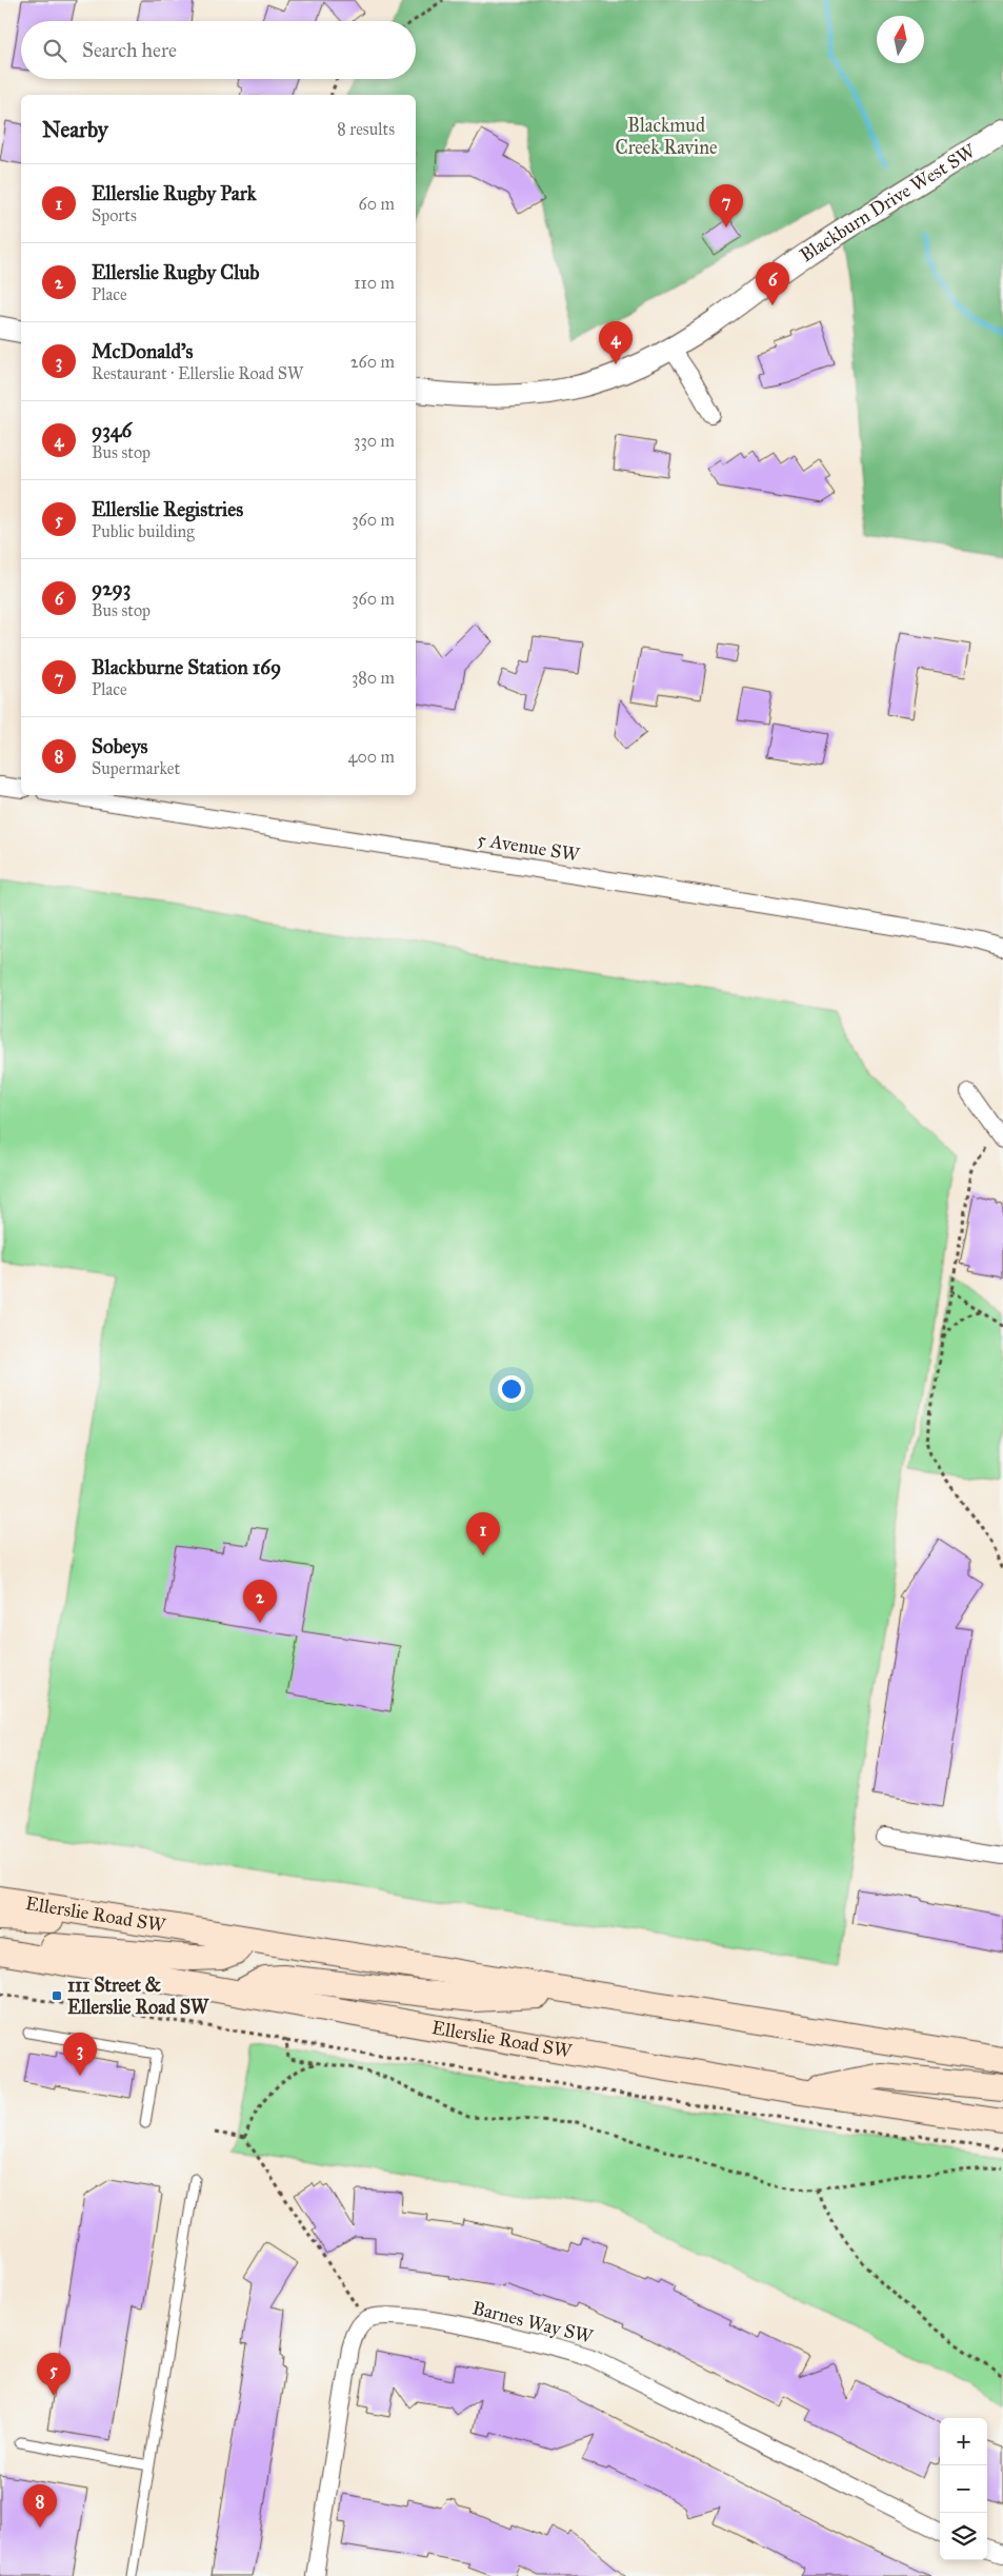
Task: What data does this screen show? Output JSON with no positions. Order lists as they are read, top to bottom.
{
  "streets": {
    "main road": ["Ellerslie Road SW"],
    "street": ["Blackburn Drive West SW", "5 Avenue SW", "Barnes Way SW"]
  },
  "parks": ["Blackmud Creek Ravine"],
  "places": {
    "transit": ["111 Street & Ellerslie Road SW"]
  },
  "north": "top",
  "page": {
    "search": "Search here",
    "heading": ["Nearby", "8 results"],
    "list": [
      {
        "mark": "1",
        "name": "Ellerslie Rugby Park",
        "note": "Sports",
        "value": "60 m"
      },
      {
        "mark": "2",
        "name": "Ellerslie Rugby Club",
        "note": "Place",
        "value": "110 m"
      },
      {
        "mark": "3",
        "name": "McDonald's",
        "note": "Restaurant · Ellerslie Road SW",
        "value": "260 m"
      },
      {
        "mark": "4",
        "name": "9346",
        "note": "Bus stop",
        "value": "330 m"
      },
      {
        "mark": "5",
        "name": "Ellerslie Registries",
        "note": "Public building",
        "value": "360 m"
      },
      {
        "mark": "6",
        "name": "9293",
        "note": "Bus stop",
        "value": "360 m"
      },
      {
        "mark": "7",
        "name": "Blackburne Station 169",
        "note": "Place",
        "value": "380 m"
      },
      {
        "mark": "8",
        "name": "Sobeys",
        "note": "Supermarket",
        "value": "400 m"
      }
    ],
    "pins": [
      "7",
      "6",
      "4",
      "1",
      "2",
      "3",
      "5",
      "8"
    ],
    "map_buttons": ["+", "−"]
  }
}
